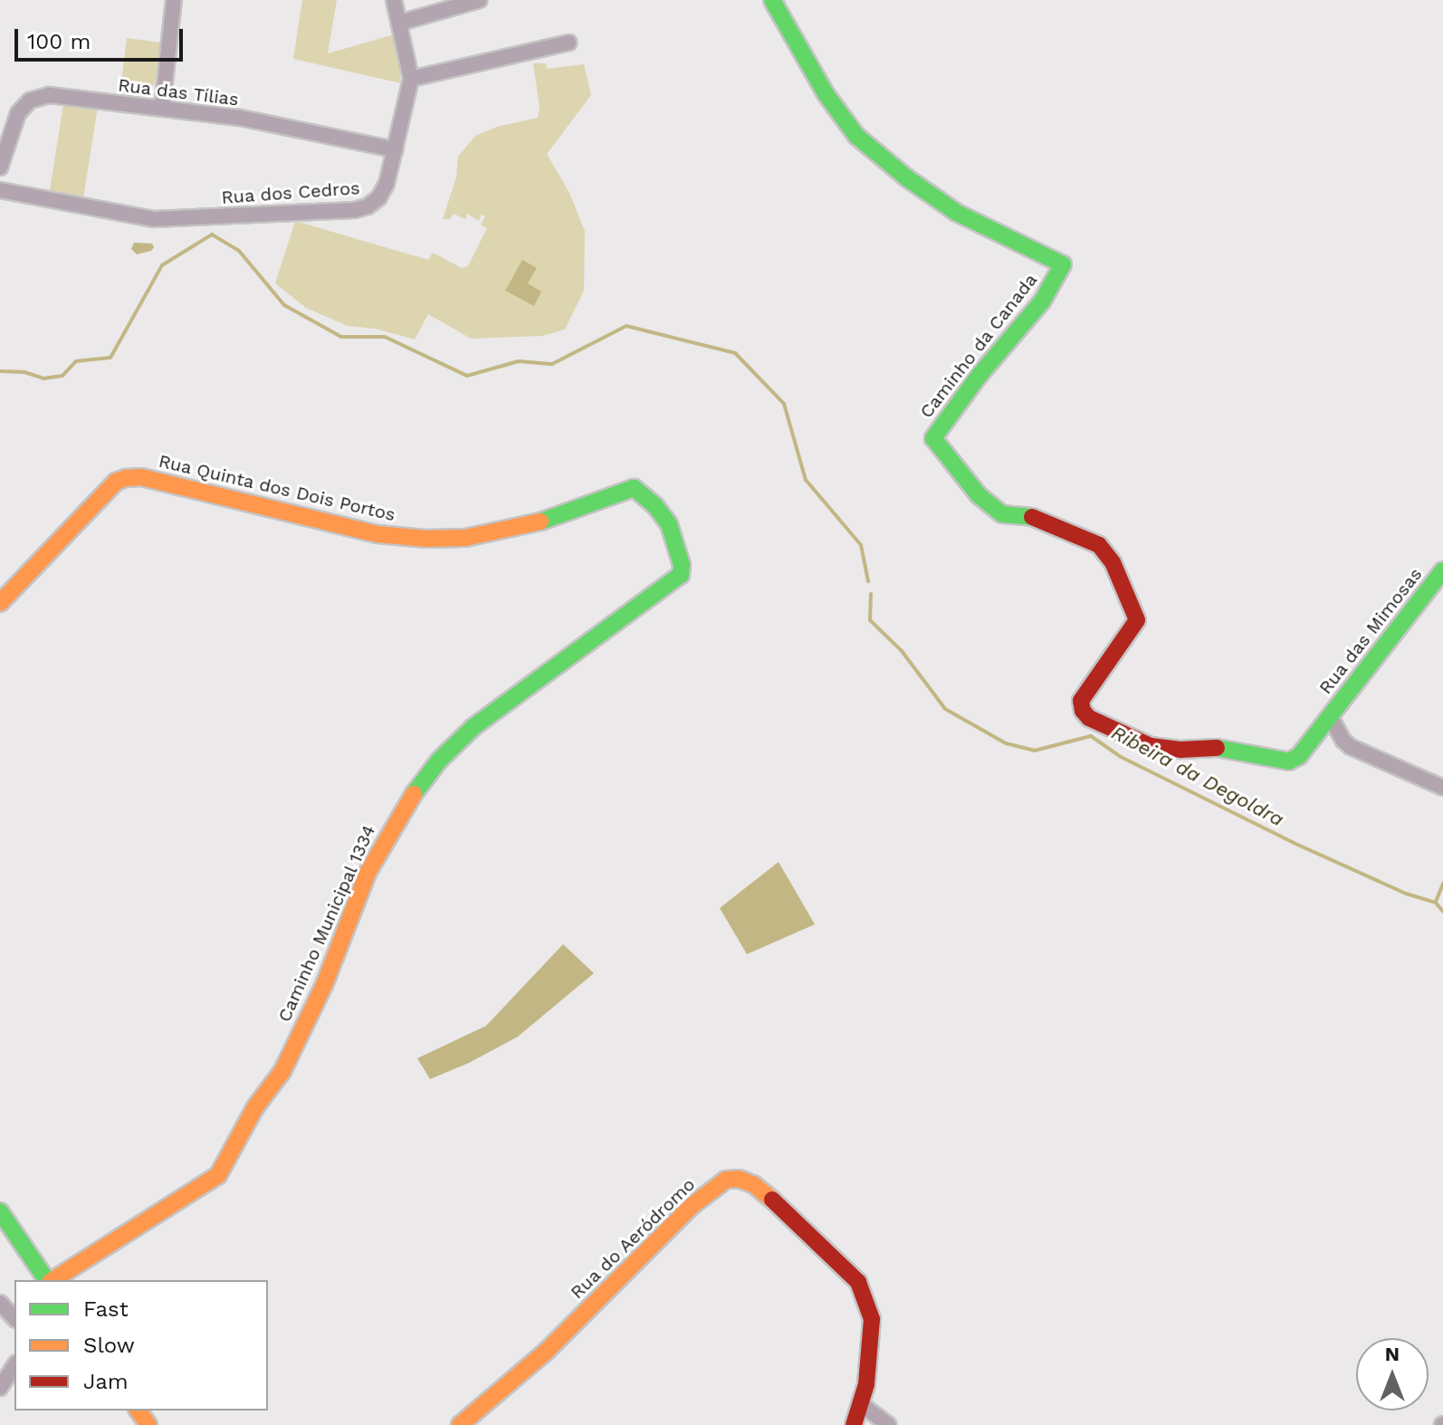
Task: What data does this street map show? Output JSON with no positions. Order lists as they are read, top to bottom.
{
  "streets": {
    "street": [
      "Rua das Tílias",
      "Rua dos Cedros",
      "Caminho da Canada",
      "Rua Quinta dos Dois Portos",
      "Rua das Mimosas",
      "Caminho Municipal 1334",
      "Rua do Aeródromo"
    ]
  },
  "crossings": [
    ["Rua das Tílias", "Rua dos Cedros"],
    ["Caminho da Canada", "Rua das Mimosas"],
    ["Rua Quinta dos Dois Portos", "Caminho Municipal 1334"]
  ],
  "water": ["Ribeira da Degoldra"],
  "legend": ["Fast", "Slow", "Jam"],
  "scale_bar": "100 m",
  "north": "top"
}
